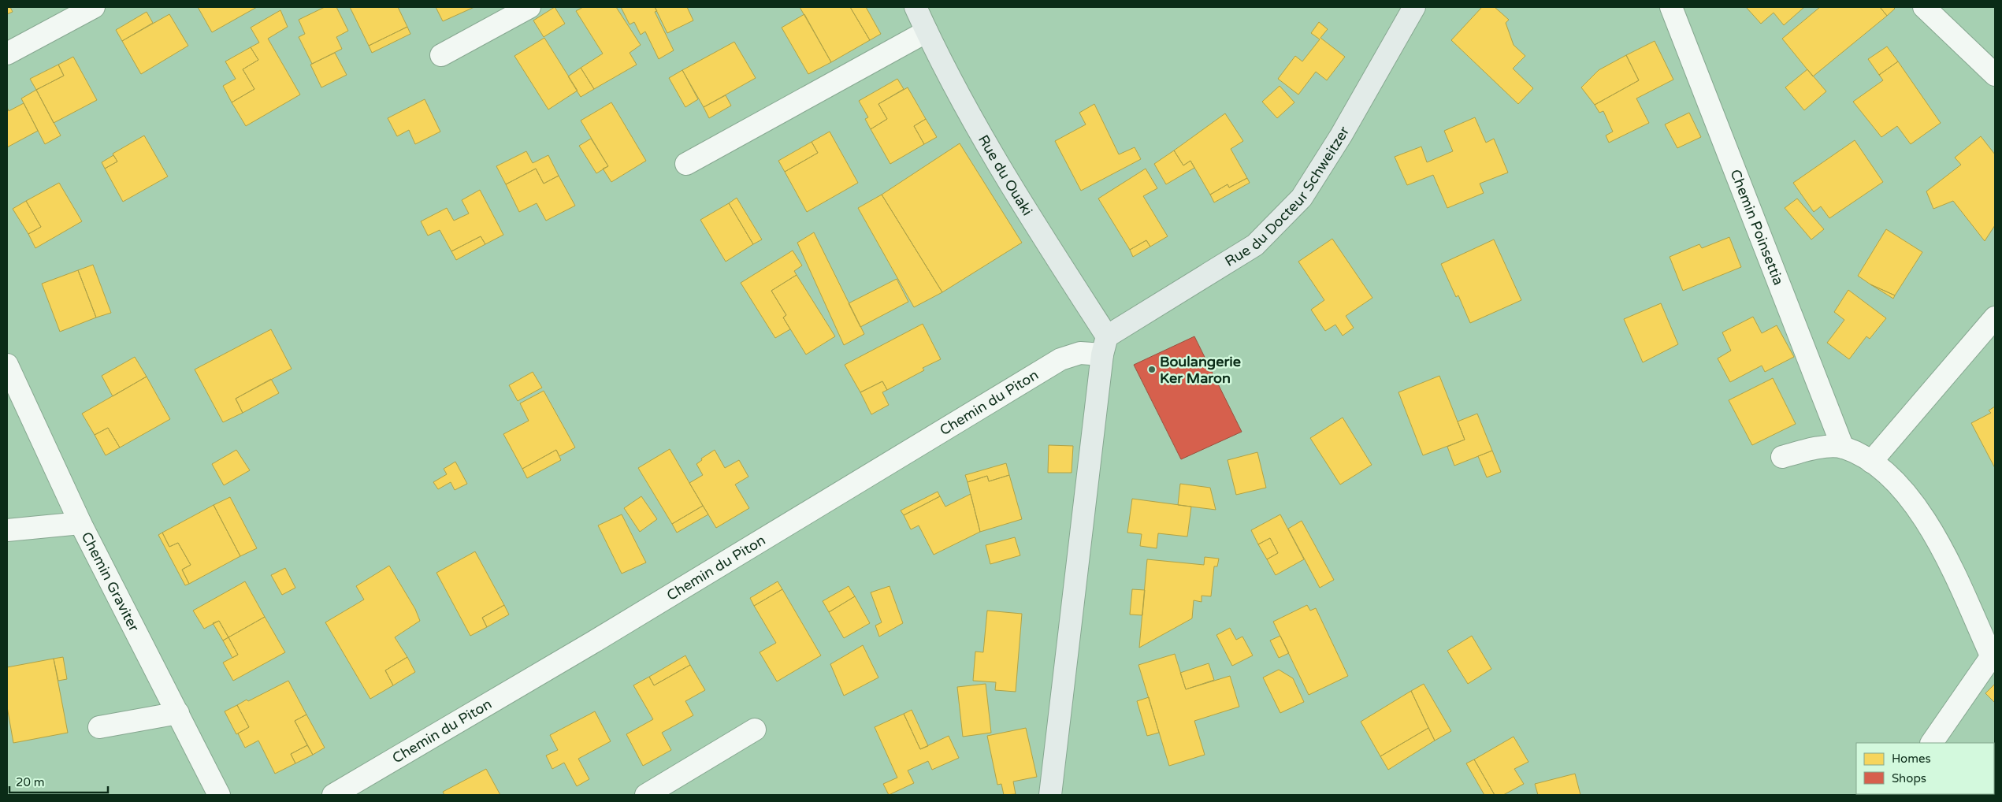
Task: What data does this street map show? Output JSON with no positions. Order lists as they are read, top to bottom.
{
  "streets": {
    "main road": ["Rue du Ouaki", "Rue du Docteur Schweitzer"],
    "street": ["Chemin Poinsettia", "Chemin du Piton", "Chemin Graviter"]
  },
  "crossings": [
    ["Rue du Ouaki", "Rue du Docteur Schweitzer"],
    ["Rue du Ouaki", "Chemin du Piton"],
    ["Rue du Docteur Schweitzer", "Chemin du Piton"]
  ],
  "places": ["Boulangerie Ker Maron"],
  "legend": ["Homes", "Shops"],
  "scale_bar": "20 m"
}
